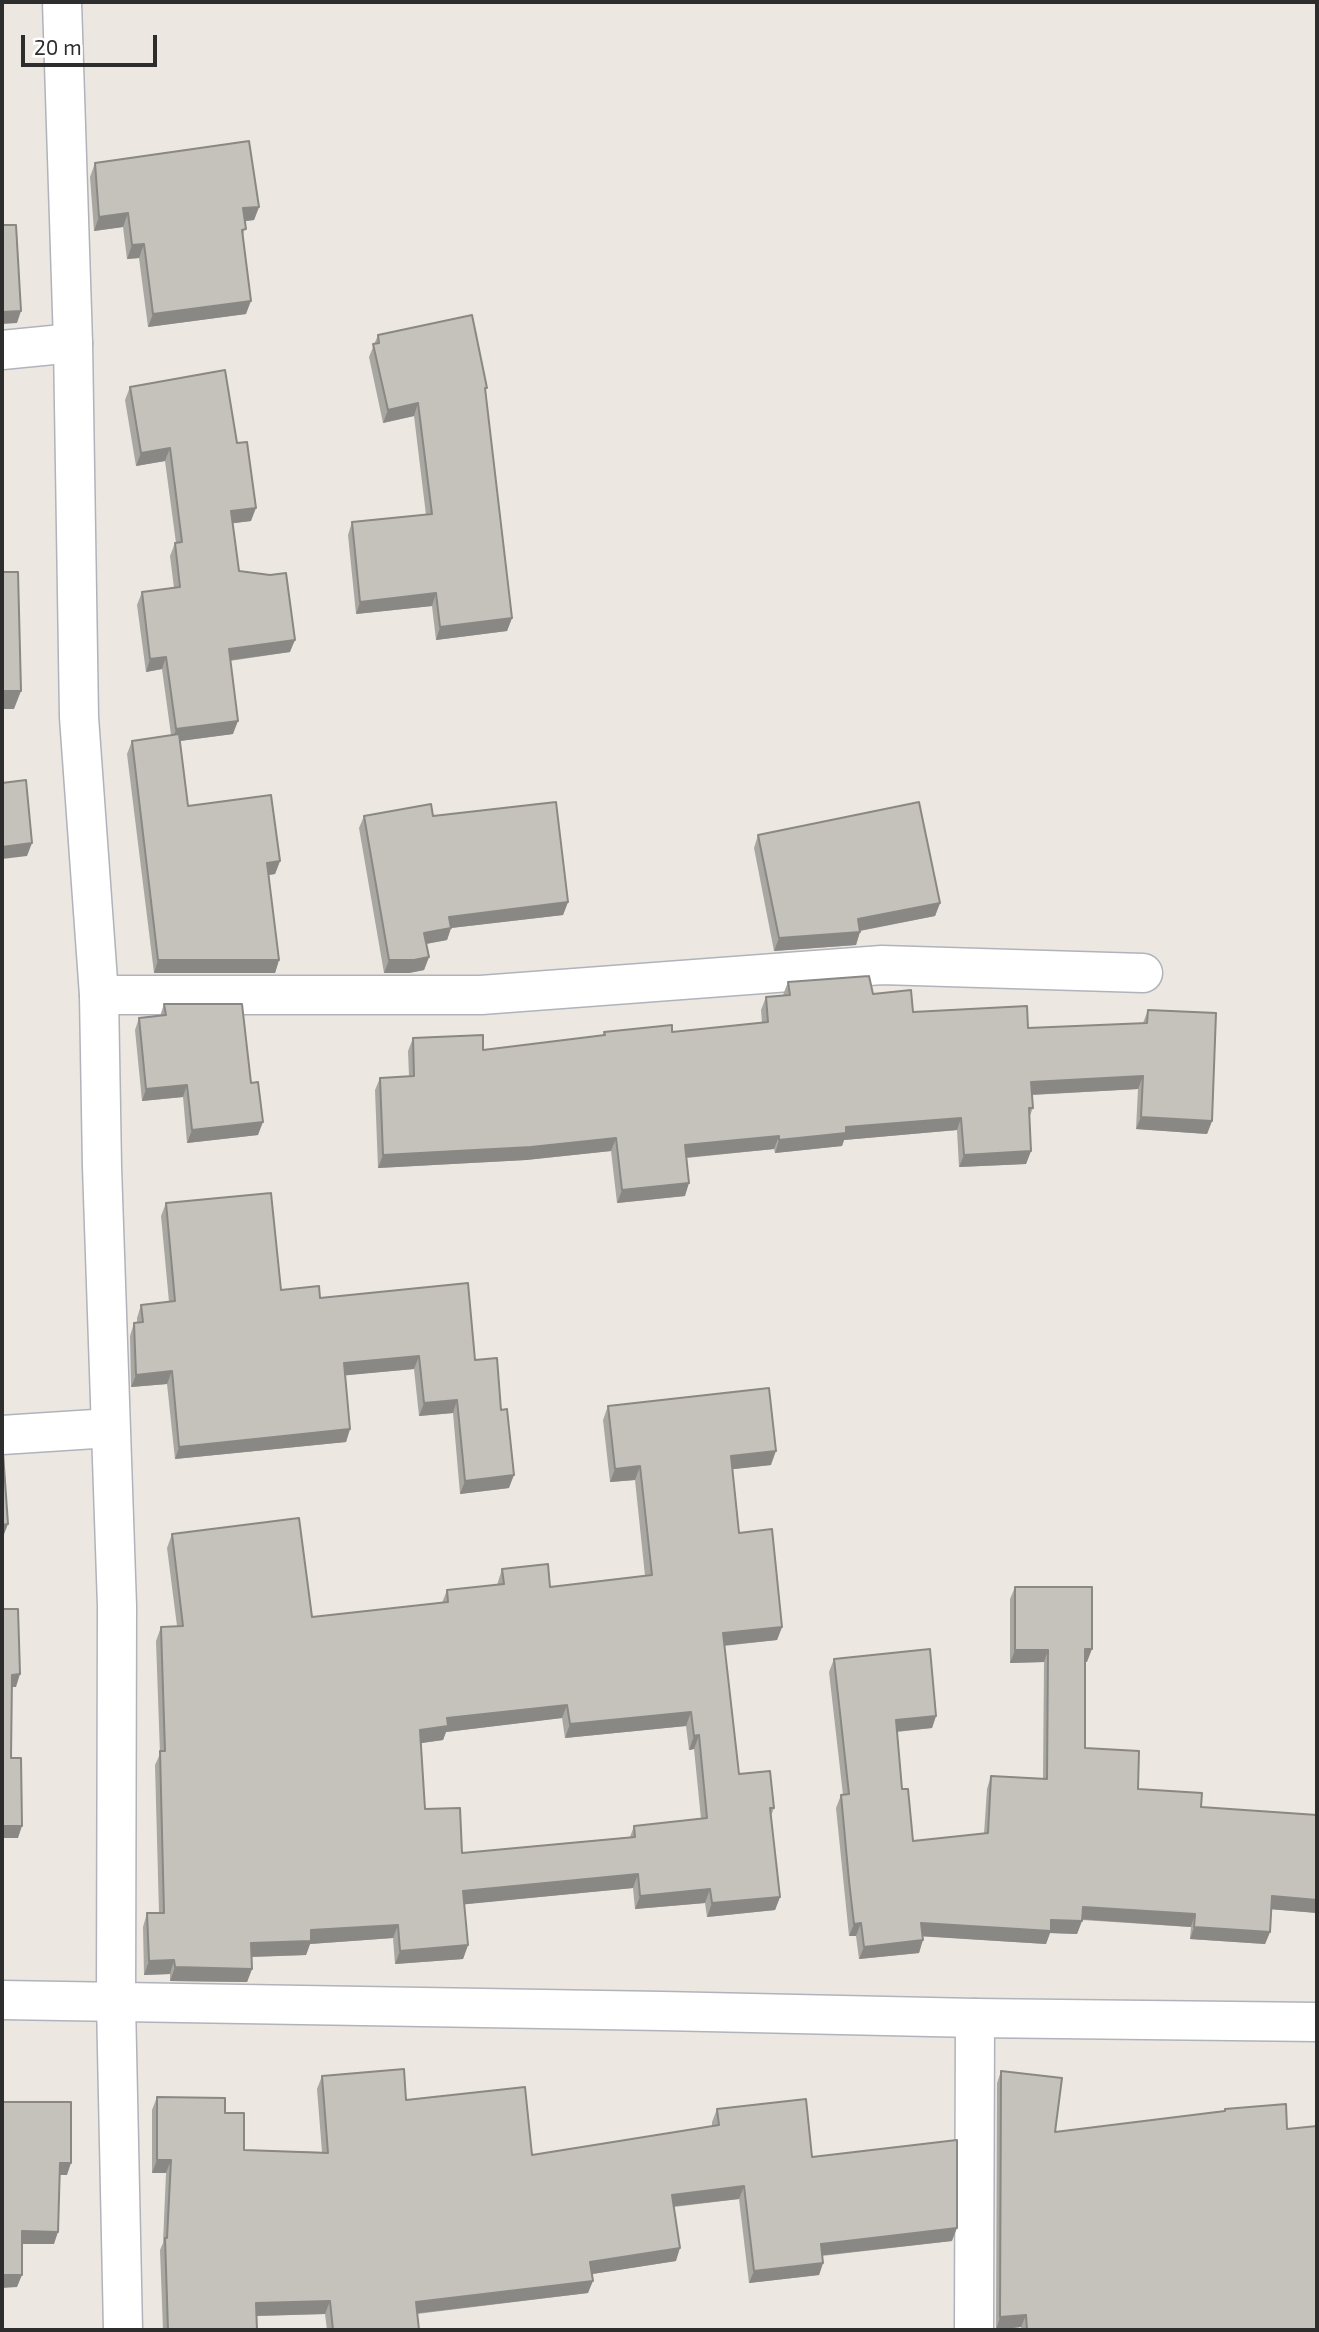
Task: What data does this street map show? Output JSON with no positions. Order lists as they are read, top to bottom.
{
  "scale_bar": "20 m"
}
